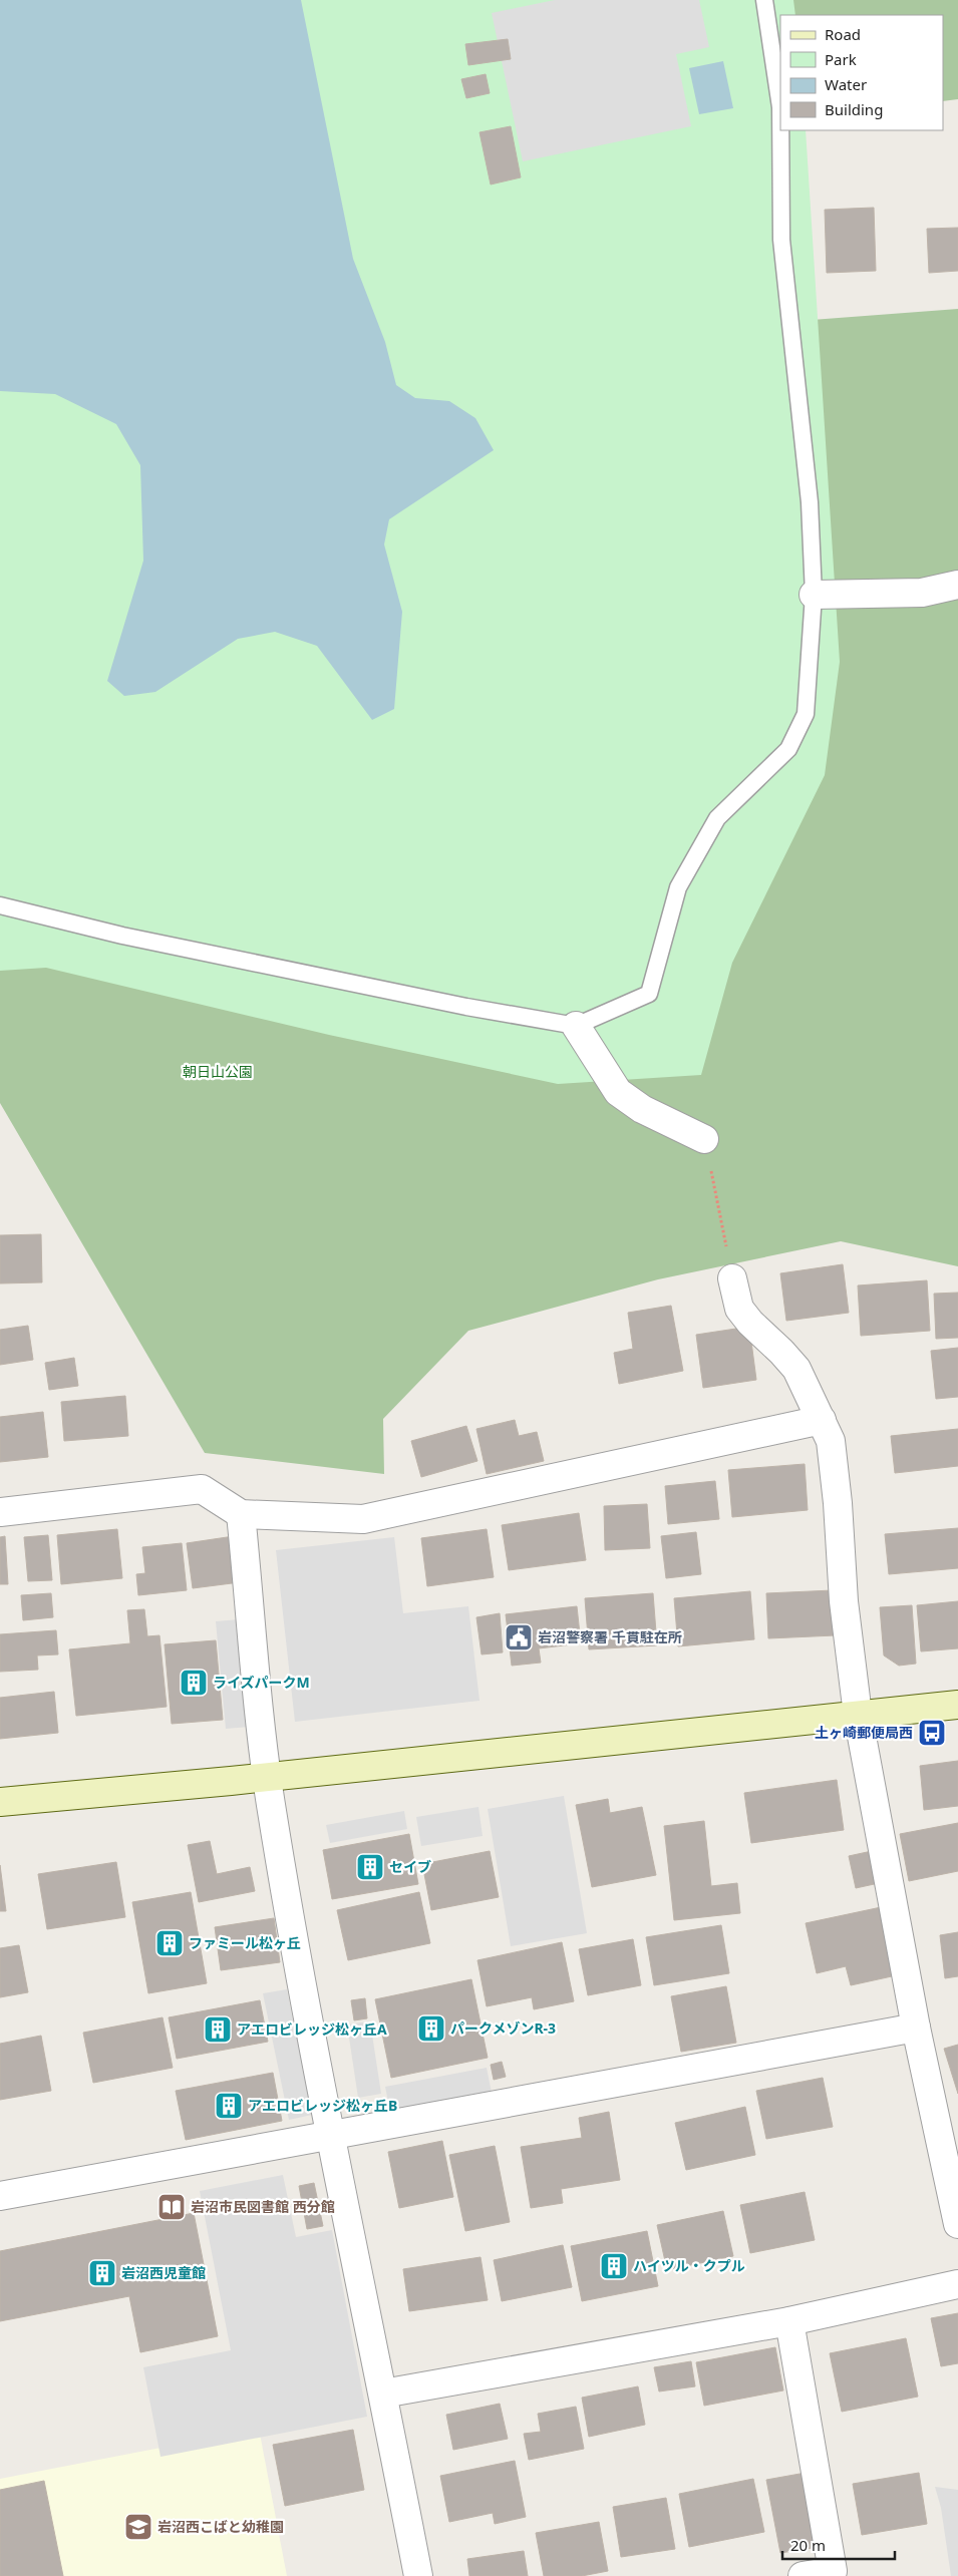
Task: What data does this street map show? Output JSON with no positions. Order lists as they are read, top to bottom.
{
  "parks": ["朝日山公園"],
  "places": {
    "public building": ["岩沼警察署 千貫駐在所"],
    "building": [
      "ライズパークM",
      "セイブ",
      "ファミール松ヶ丘",
      "パークメゾンR-3",
      "アエロビレッジ松ヶ丘A",
      "アエロビレッジ松ヶ丘B",
      "ハイツル・クプル",
      "岩沼西児童館"
    ],
    "bus stop": ["土ヶ崎郵便局西"],
    "library": ["岩沼市民図書館 西分館"],
    "school or university": ["岩沼西こばと幼稚園"]
  },
  "legend": [
    "Road",
    "Park",
    "Water",
    "Building"
  ],
  "scale_bar": "20 m"
}
